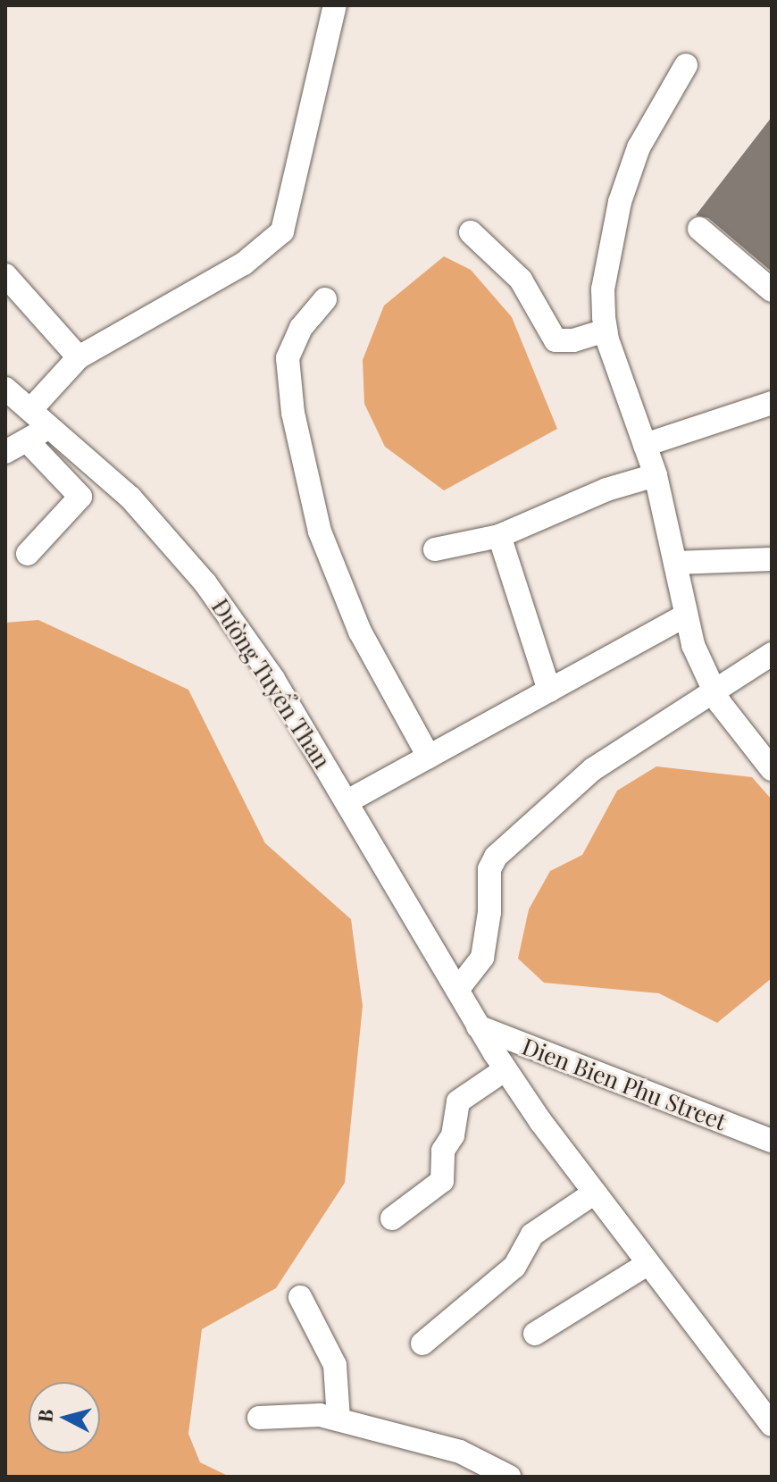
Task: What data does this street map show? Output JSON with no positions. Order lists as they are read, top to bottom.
{
  "streets": {
    "street": ["Đường Tuyển Than", "Dien Bien Phu Street"]
  },
  "crossings": [
    ["Đường Tuyển Than", "Dien Bien Phu Street"]
  ],
  "north": "left"
}
